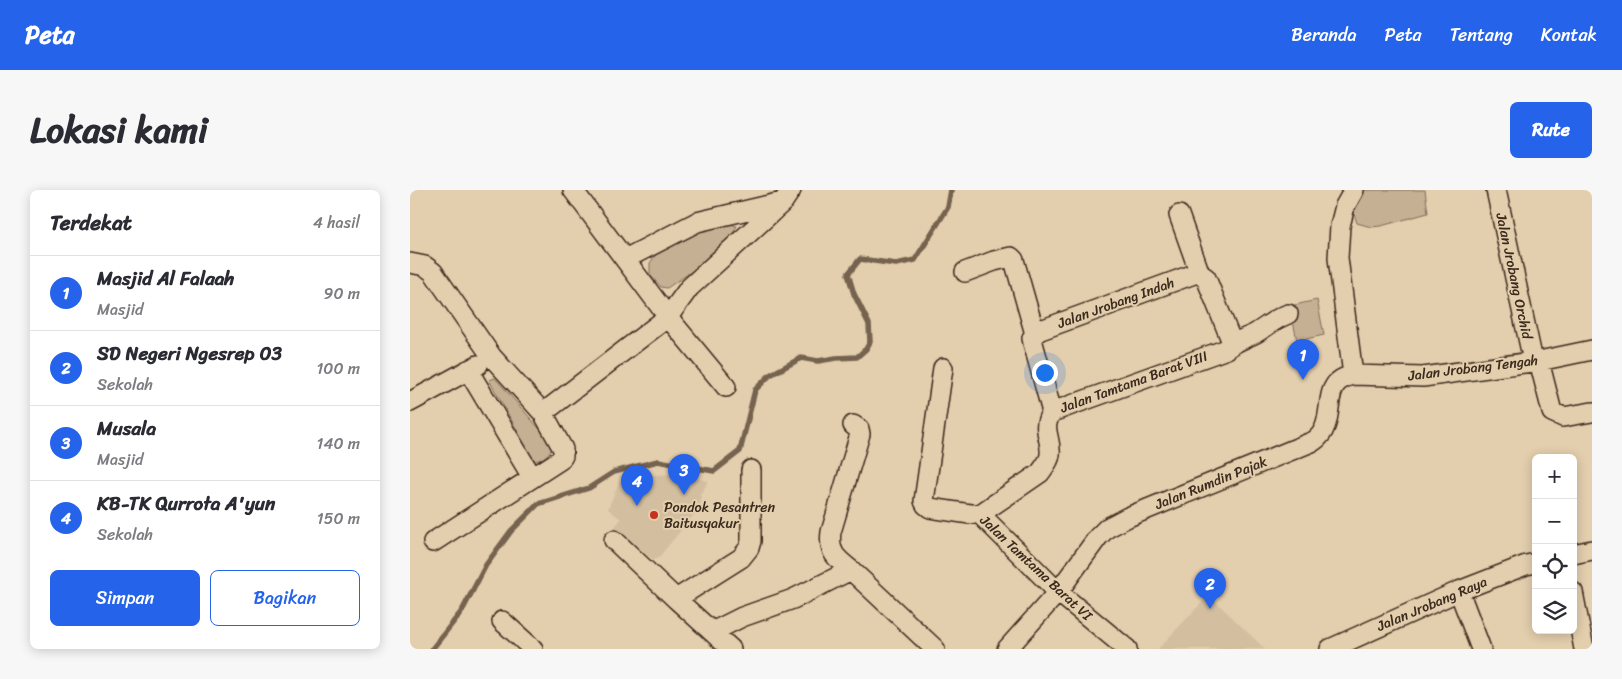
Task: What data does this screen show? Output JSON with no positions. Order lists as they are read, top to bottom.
{
  "streets": {
    "street": [
      "Jalan Jrobang Orchid",
      "Jalan Jrobang Indah",
      "Jalan Jrobang Tengah",
      "Jalan Tamtama Barat VIII",
      "Jalan Rumdin Pajak",
      "Jalan Tamtama Barat VI",
      "Jalan Jrobang Raya"
    ]
  },
  "crossings": [
    ["Jalan Jrobang Orchid", "Jalan Jrobang Tengah"],
    ["Jalan Jrobang Tengah", "Jalan Rumdin Pajak"],
    ["Jalan Tamtama Barat VIII", "Jalan Tamtama Barat VI"],
    ["Jalan Rumdin Pajak", "Jalan Tamtama Barat VI"]
  ],
  "places": ["Pondok Pesantren Baitusyakur"],
  "page": {
    "header": "Peta",
    "nav": [
      "Beranda",
      "Peta",
      "Tentang",
      "Kontak"
    ],
    "title": "Lokasi kami",
    "buttons": [
      "Rute",
      ["Simpan", "Bagikan"]
    ],
    "heading": ["Terdekat", "4 hasil"],
    "list": [
      {
        "mark": "1",
        "name": "Masjid Al Falaah",
        "note": "Masjid",
        "value": "90 m"
      },
      {
        "mark": "2",
        "name": "SD Negeri Ngesrep 03",
        "note": "Sekolah",
        "value": "100 m"
      },
      {
        "mark": "3",
        "name": "Musala",
        "note": "Masjid",
        "value": "140 m"
      },
      {
        "mark": "4",
        "name": "KB-TK Qurrota A'yun",
        "note": "Sekolah",
        "value": "150 m"
      }
    ],
    "pins": [
      "1",
      "3",
      "4",
      "2"
    ],
    "map_buttons": ["+", "−"]
  }
}
